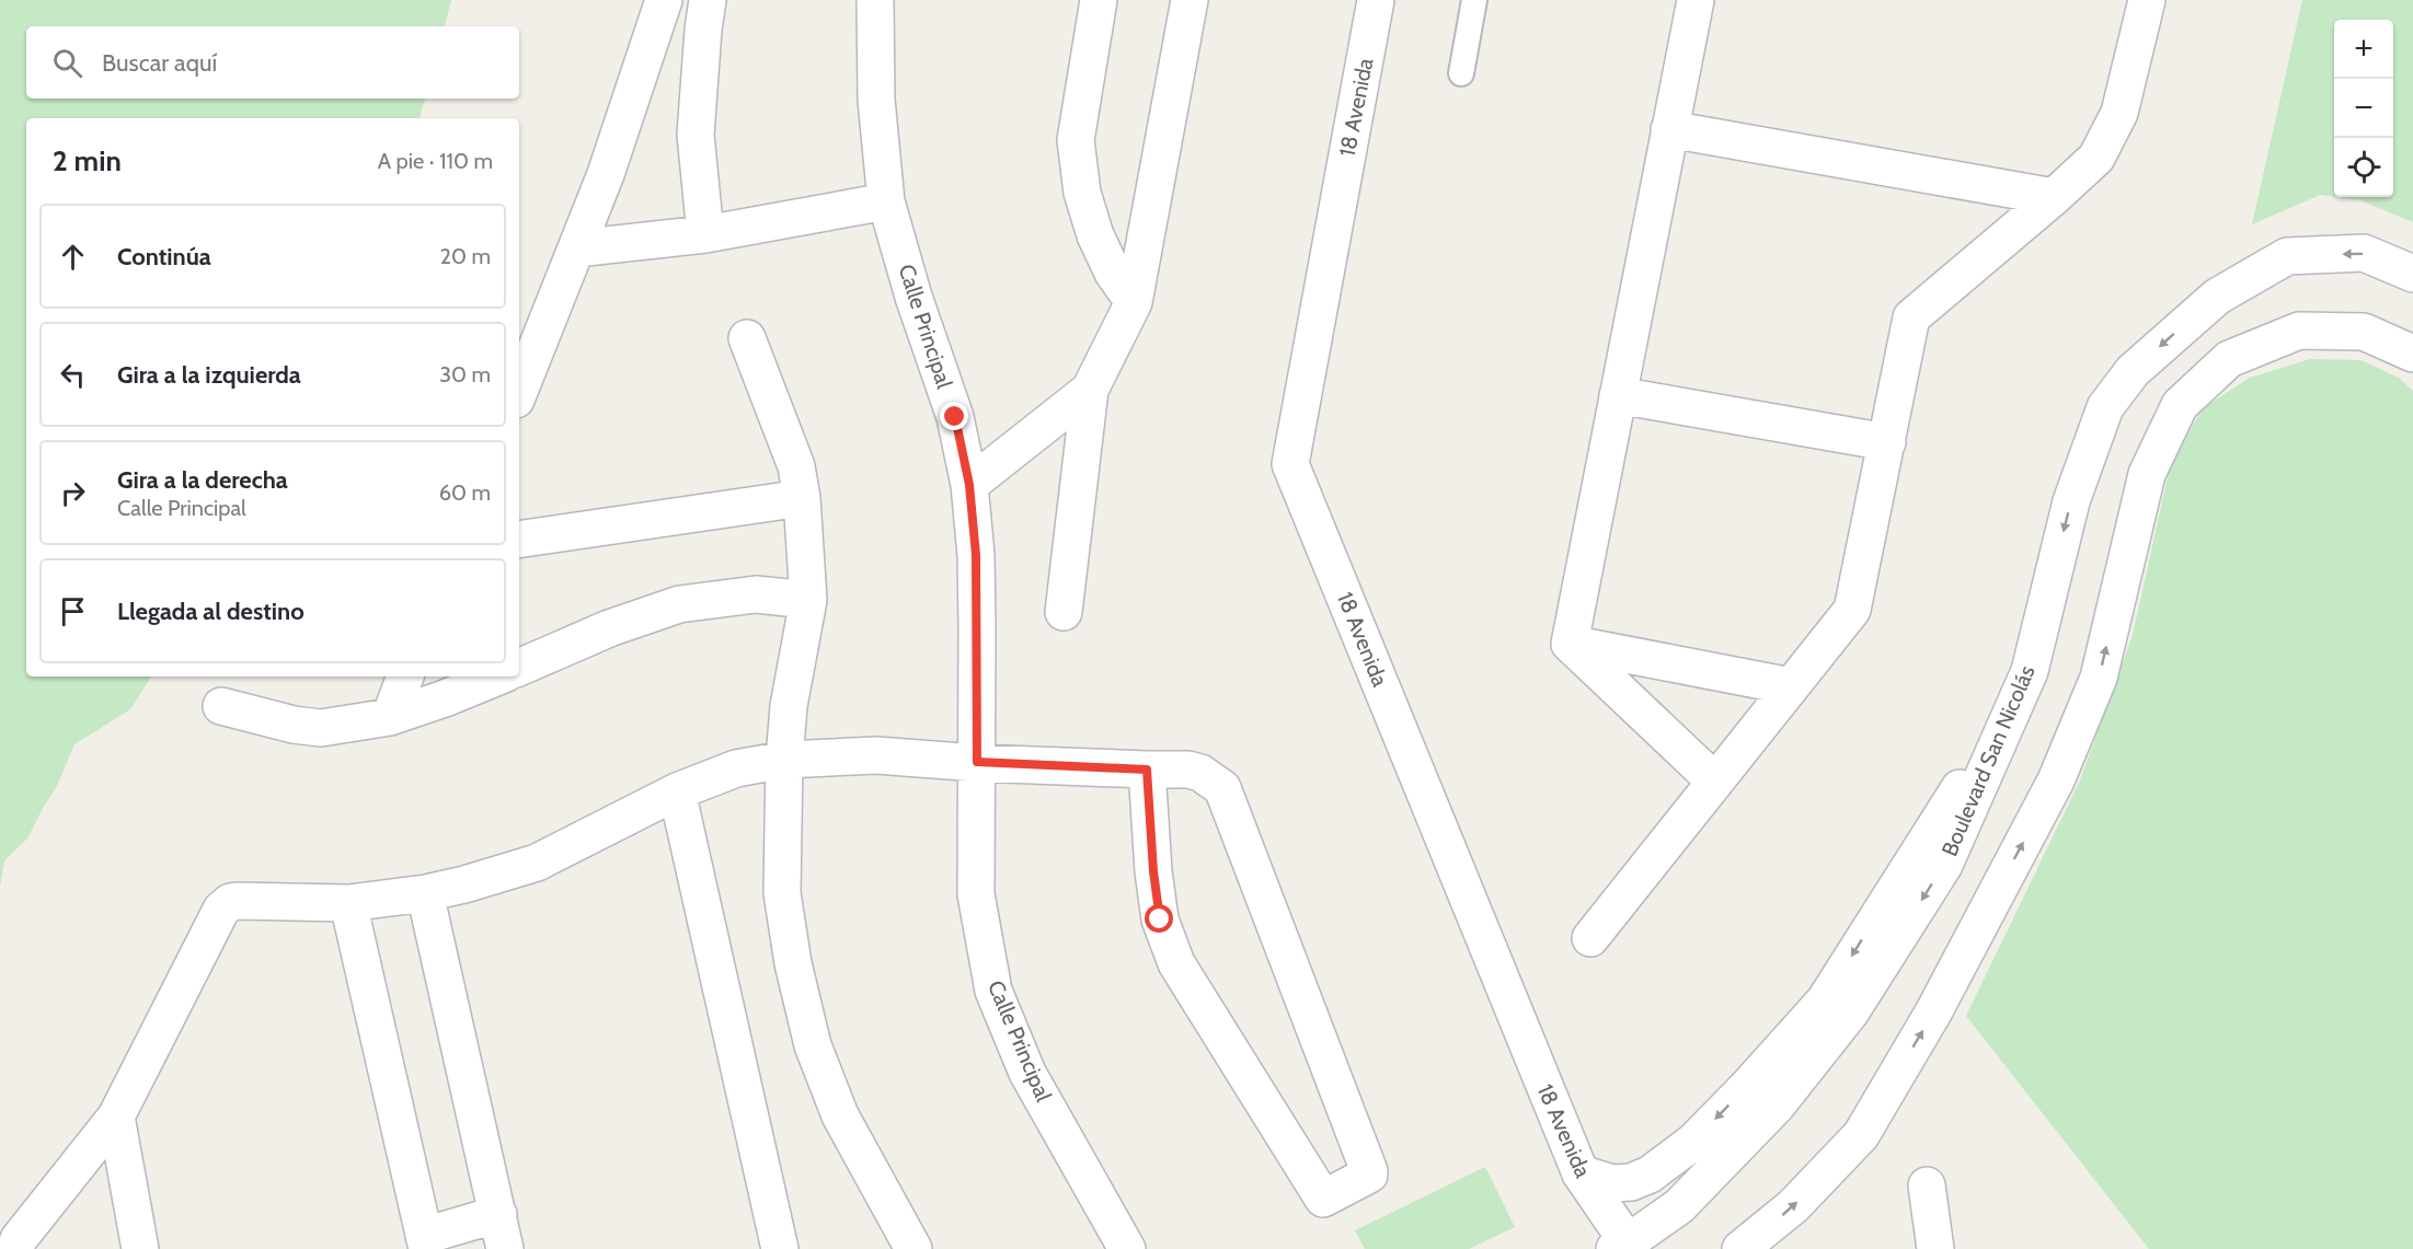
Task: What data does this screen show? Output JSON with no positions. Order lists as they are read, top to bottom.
{
  "streets": {
    "street": ["18 Avenida", "Calle Principal", "Boulevard San Nicolás"]
  },
  "crossings": [
    ["18 Avenida", "Boulevard San Nicolás"]
  ],
  "page": {
    "map_buttons": ["+", "−"],
    "search": "Buscar aquí",
    "heading": ["2 min", "A pie · 110 m"],
    "list": [
      ["Continúa", "20 m"],
      ["Gira a la izquierda", "30 m"],
      ["Gira a la derecha", "Calle Principal", "60 m"],
      "Llegada al destino"
    ]
  }
}
